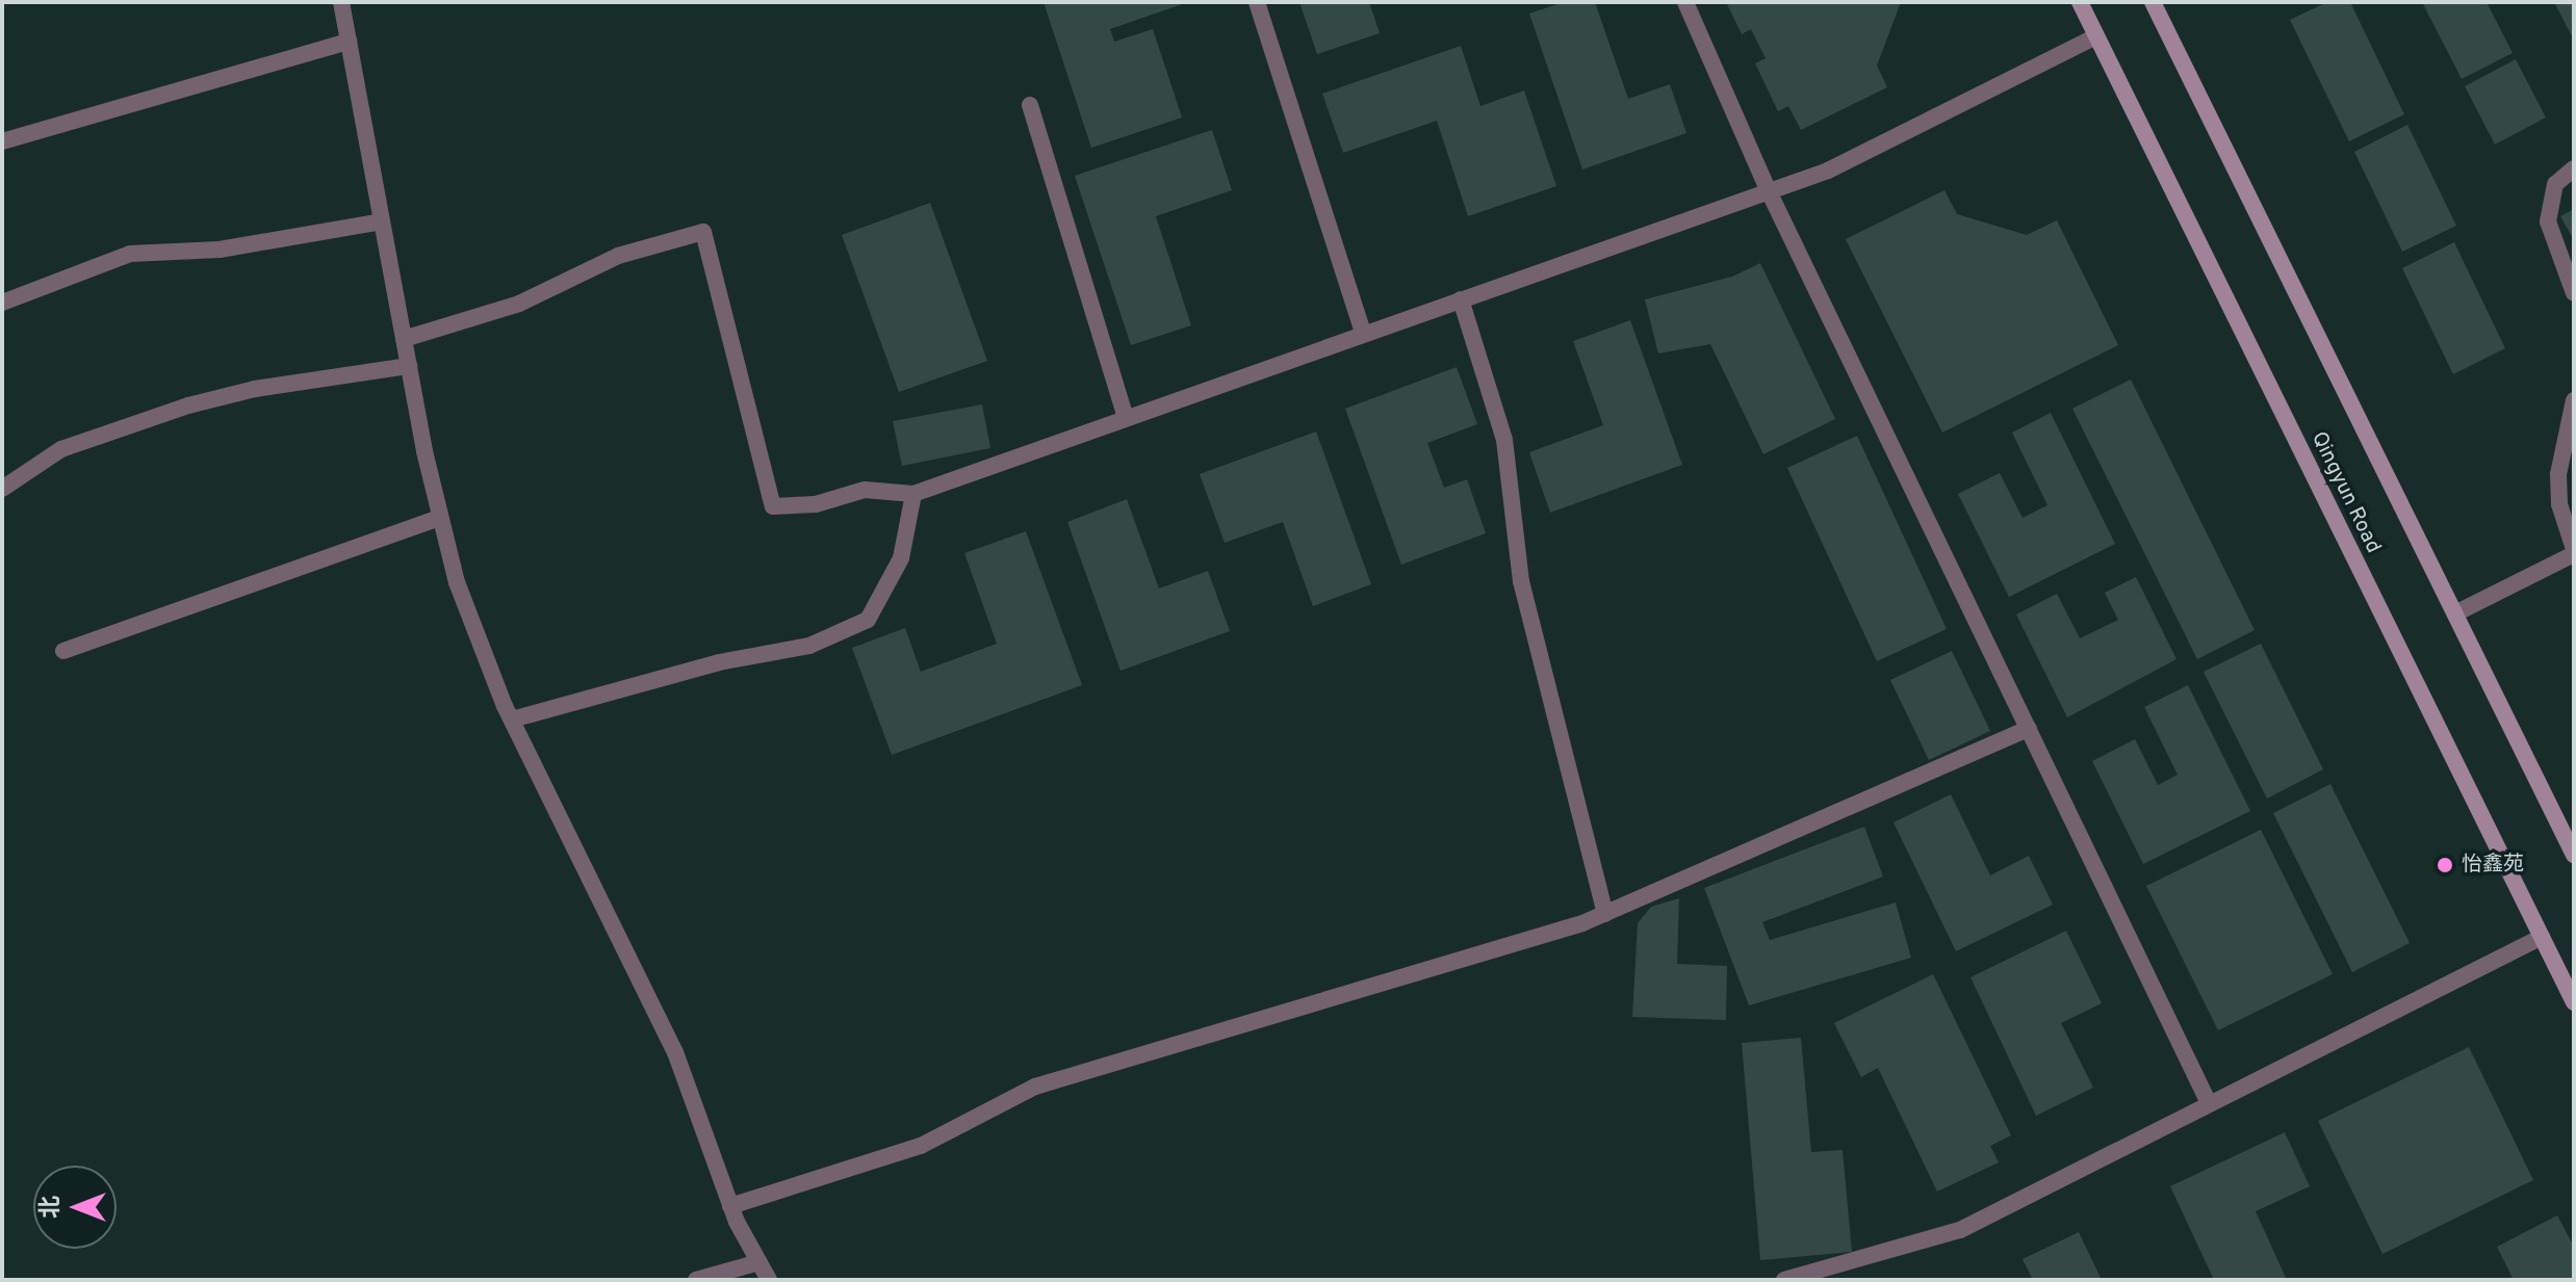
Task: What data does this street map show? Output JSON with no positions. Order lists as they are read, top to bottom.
{
  "streets": {
    "main road": ["Qingyun Road"]
  },
  "places": ["怡鑫苑"],
  "north": "left"
}
